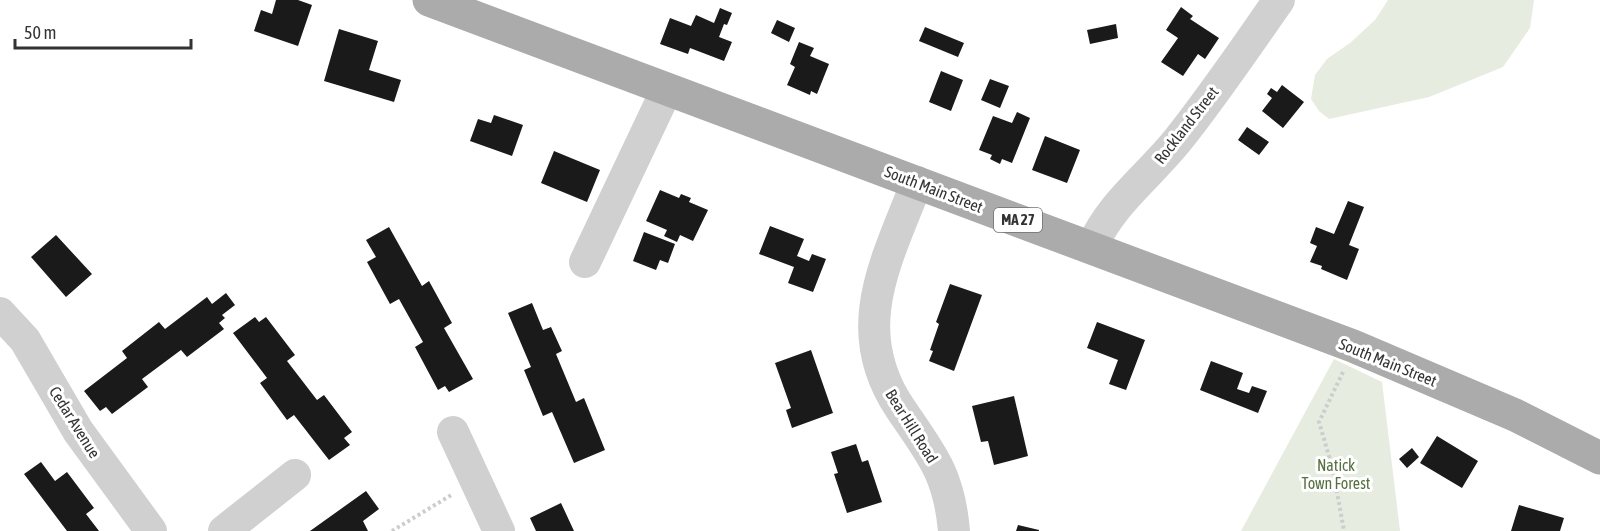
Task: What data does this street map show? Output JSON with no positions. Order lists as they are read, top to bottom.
{
  "streets": {
    "main road": ["South Main Street", "MA 27"],
    "street": ["Rockland Street", "Cedar Avenue", "Bear Hill Road"]
  },
  "crossings": [
    ["Rockland Street", "South Main Street"],
    ["South Main Street", "Bear Hill Road"]
  ],
  "parks": ["Natick Town Forest"],
  "scale_bar": "50 m"
}
